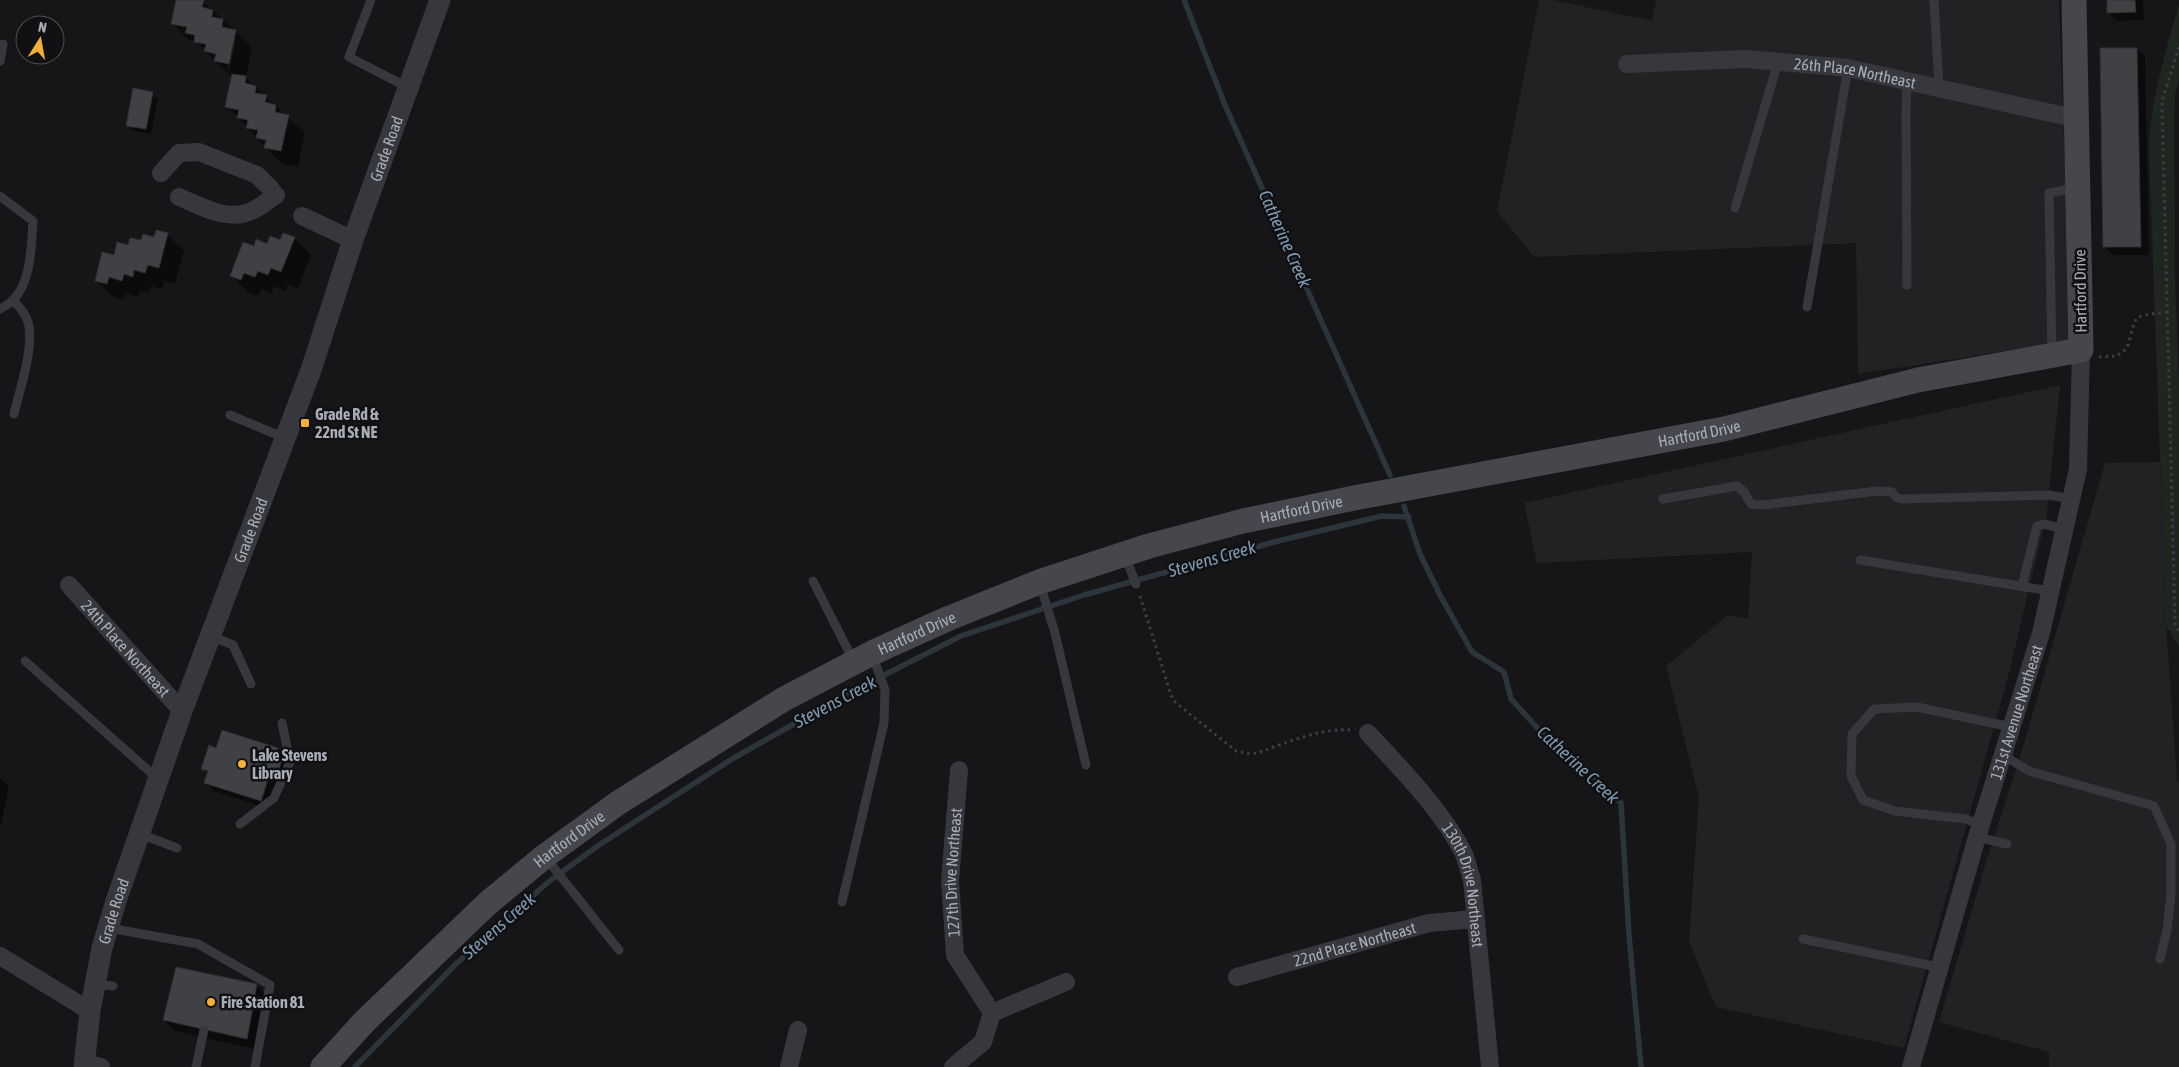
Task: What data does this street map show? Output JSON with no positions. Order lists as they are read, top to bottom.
{
  "streets": {
    "main road": ["Hartford Drive"],
    "street": [
      "26th Place Northeast",
      "Grade Road",
      "24th Place Northeast",
      "131st Avenue Northeast",
      "127th Drive Northeast",
      "130th Drive Northeast",
      "22nd Place Northeast"
    ]
  },
  "crossings": [
    ["26th Place Northeast", "Hartford Drive"],
    ["Grade Road", "24th Place Northeast"],
    ["Hartford Drive", "131st Avenue Northeast"],
    ["130th Drive Northeast", "22nd Place Northeast"]
  ],
  "water": ["Catherine Creek", "Stevens Creek"],
  "places": {
    "transit": ["Grade Rd & 22nd St NE"],
    "other": ["Lake Stevens Library", "Fire Station 81"]
  },
  "north": "top"
}
